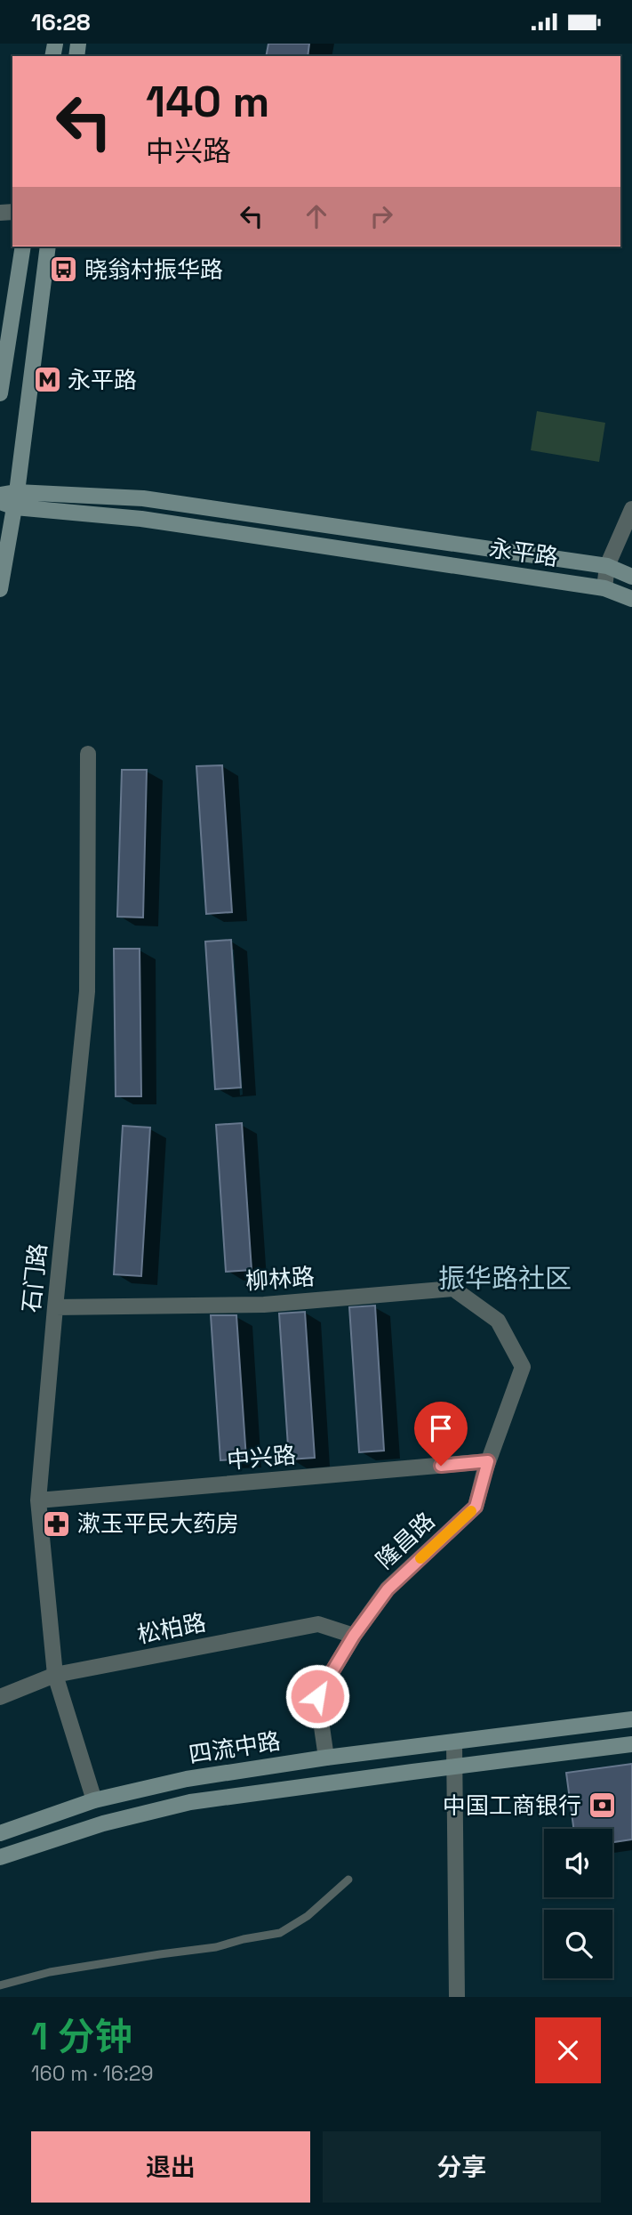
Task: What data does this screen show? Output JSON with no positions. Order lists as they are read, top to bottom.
{
  "streets": {
    "main road": ["永平路", "四流中路"],
    "street": [
      "石门路",
      "柳林路",
      "中兴路",
      "隆昌路",
      "松柏路"
    ]
  },
  "crossings": [
    ["石门路", "柳林路"],
    ["石门路", "中兴路"],
    ["石门路", "松柏路"],
    ["石门路", "四流中路"],
    ["柳林路", "隆昌路"],
    ["中兴路", "隆昌路"],
    ["隆昌路", "松柏路"],
    ["隆昌路", "四流中路"]
  ],
  "districts": ["振华路社区"],
  "places": {
    "bus stop": ["晓翁村振华路"],
    "metro station": ["永平路"],
    "pharmacy": ["漱玉平民大药房"],
    "bank": ["中国工商银行"]
  },
  "page": {
    "status": "16:28",
    "turn": ["140 m", "中兴路"],
    "heading": ["1 分钟", "160 m · 16:29"],
    "buttons": ["退出", "分享"]
  }
}
